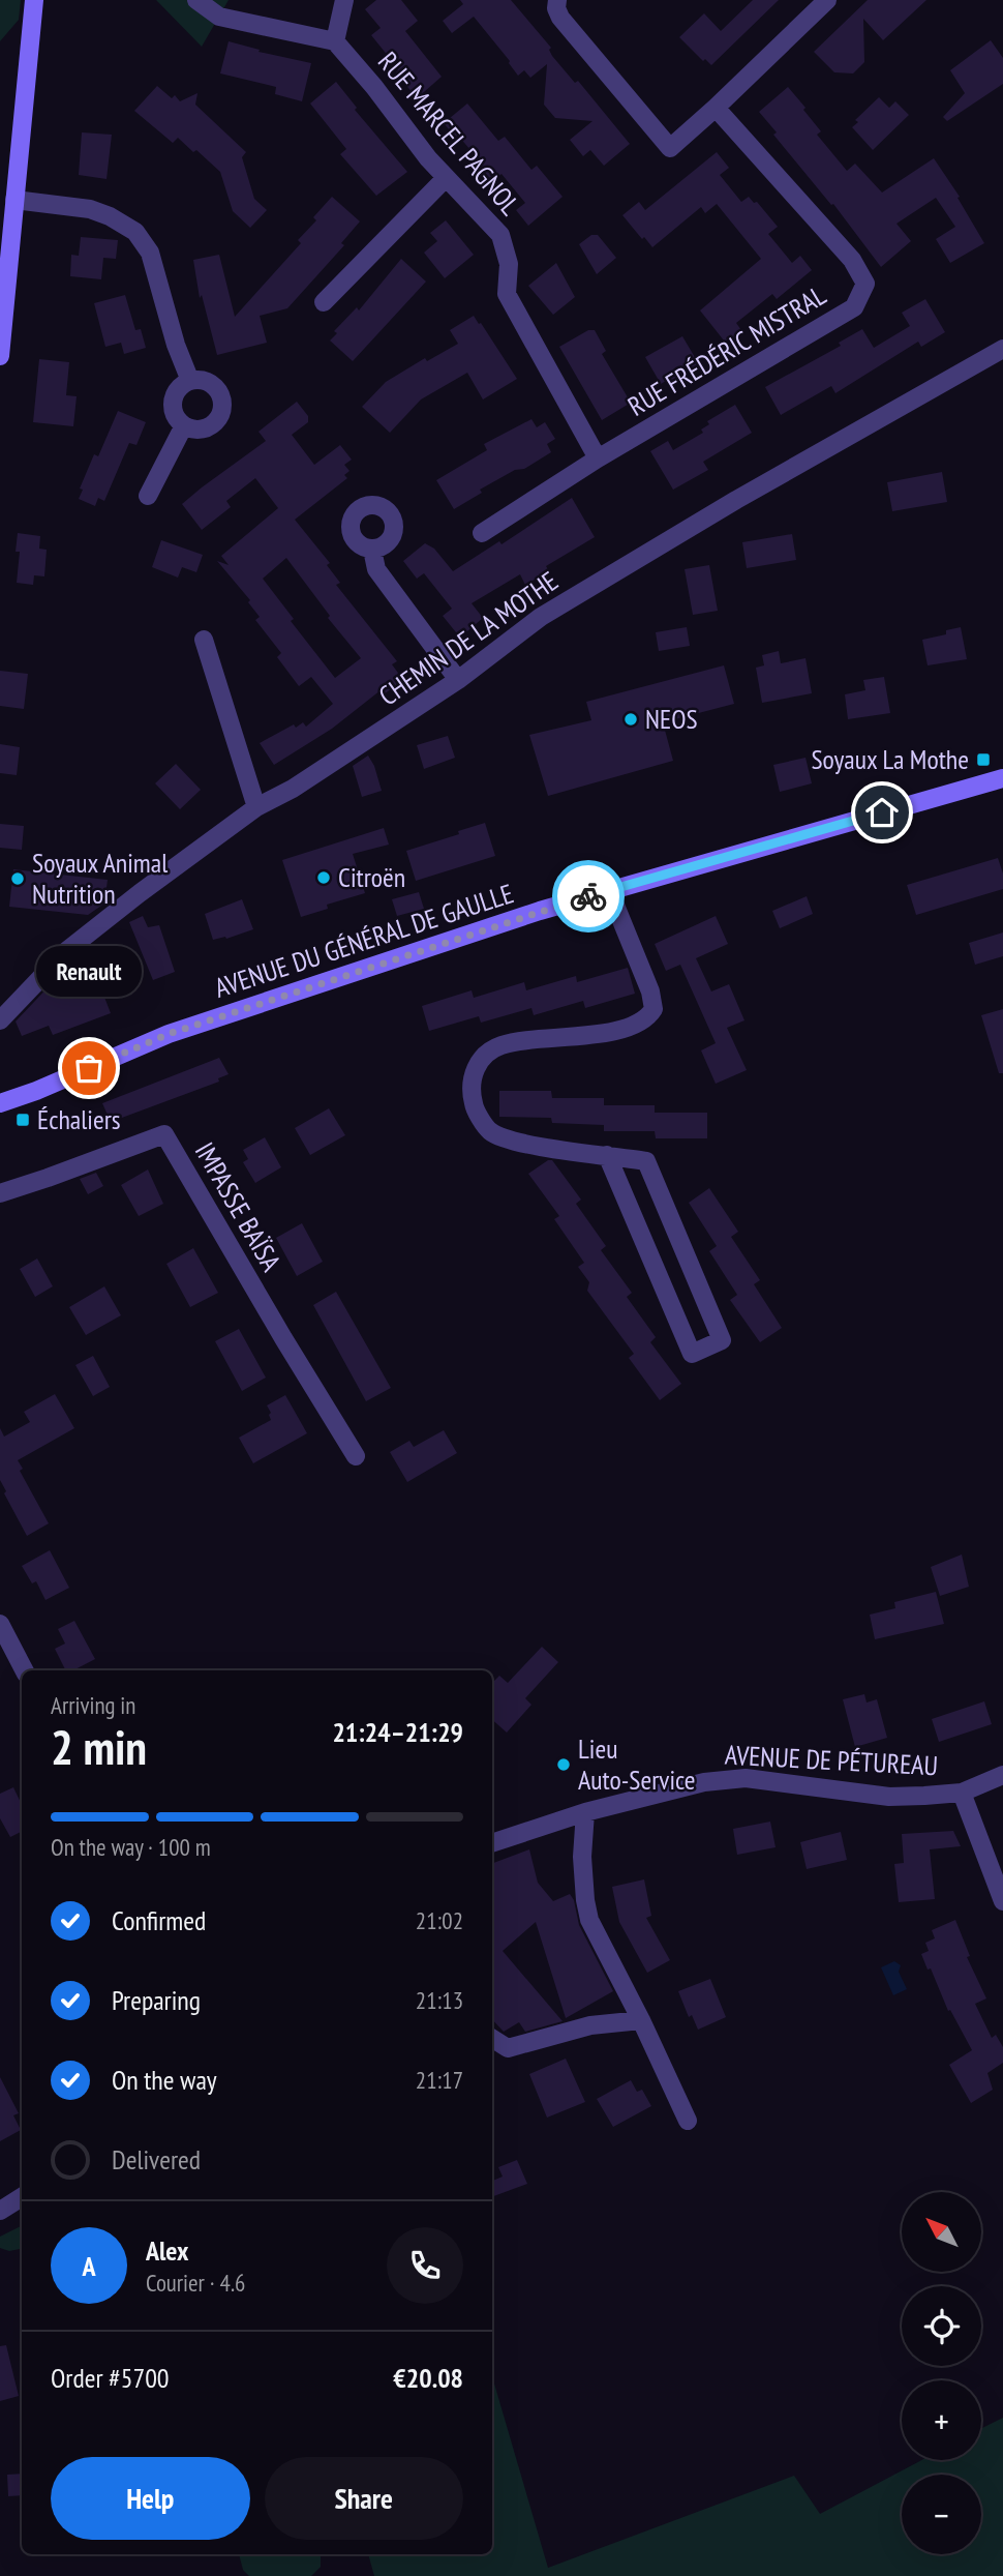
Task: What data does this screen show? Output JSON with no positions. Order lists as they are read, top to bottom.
{
  "streets": {
    "main road": ["AVENUE DU GÉNÉRAL DE GAULLE"],
    "street": [
      "RUE MARCEL PAGNOL",
      "RUE FRÉDÉRIC MISTRAL",
      "CHEMIN DE LA MOTHE",
      "IMPASSE BAÏSA",
      "AVENUE DE PÉTUREAU"
    ]
  },
  "crossings": [
    ["RUE MARCEL PAGNOL", "RUE FRÉDÉRIC MISTRAL"]
  ],
  "places": {
    "other": [
      "NEOS",
      "Citroën",
      "Soyaux Animal Nutrition",
      "Renault",
      "Lieu Auto-Service"
    ],
    "transit": ["Soyaux La Mothe", "Échaliers"]
  },
  "north": "top left",
  "page": {
    "bubble": "Renault",
    "heading": ["2 min", "Arriving in", "21:24–21:29"],
    "panel": [
      "Alex",
      "Courier · 4.6",
      "Order #5700",
      "€20.08"
    ],
    "bar": "On the way · 100 m",
    "list": [
      ["Confirmed", "21:02"],
      ["Preparing", "21:13"],
      ["On the way", "21:17"],
      "Delivered"
    ],
    "map_buttons": ["+", "−"],
    "round": "A",
    "buttons": ["Help", "Share"]
  }
}
